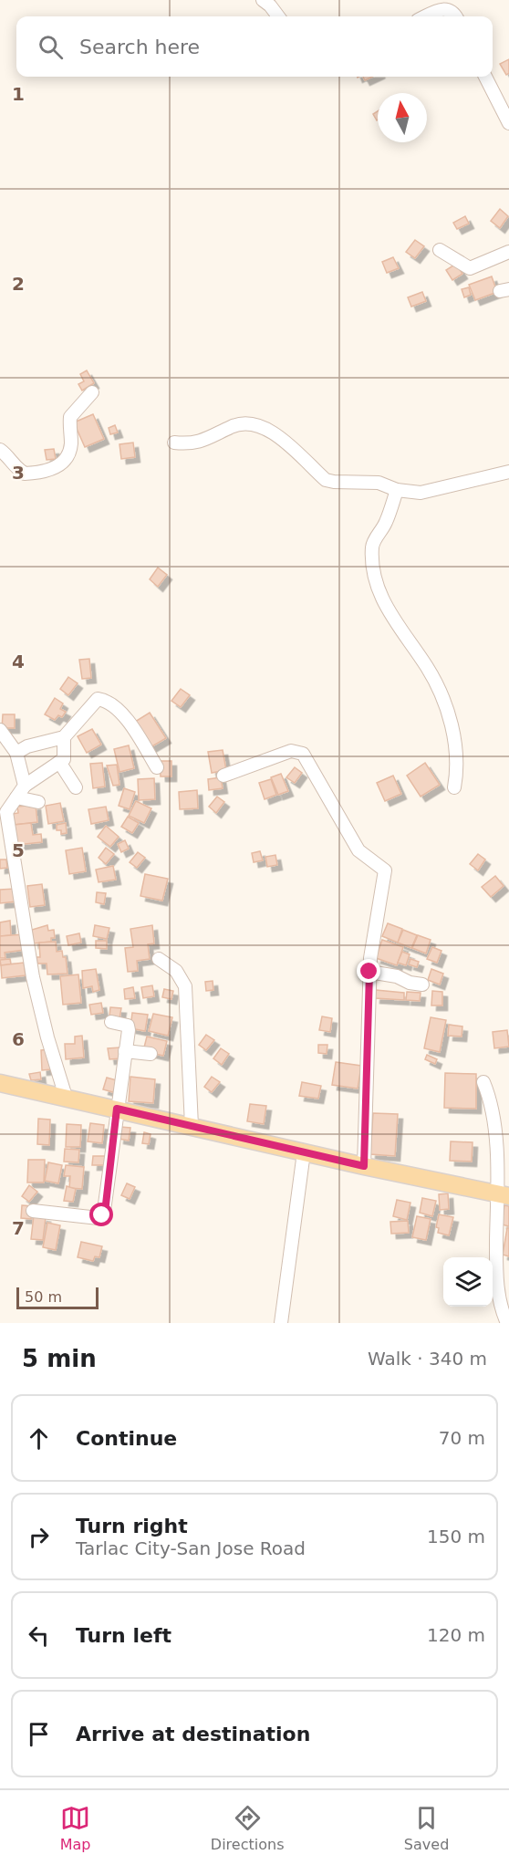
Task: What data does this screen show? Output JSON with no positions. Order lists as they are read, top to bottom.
{
  "scale_bar": "50 m",
  "north": "top",
  "page": {
    "search": "Search here",
    "scale": "50 m",
    "heading": ["5 min", "Walk · 340 m"],
    "list": [
      ["Continue", "70 m"],
      ["Turn right", "Tarlac City-San Jose Road", "150 m"],
      ["Turn left", "120 m"],
      "Arrive at destination"
    ],
    "nav": ["Map", "Directions", "Saved"]
  },
  "grid": {
    "rows": [
      "1",
      "2",
      "3",
      "4",
      "5",
      "6",
      "7"
    ]
  }
}
